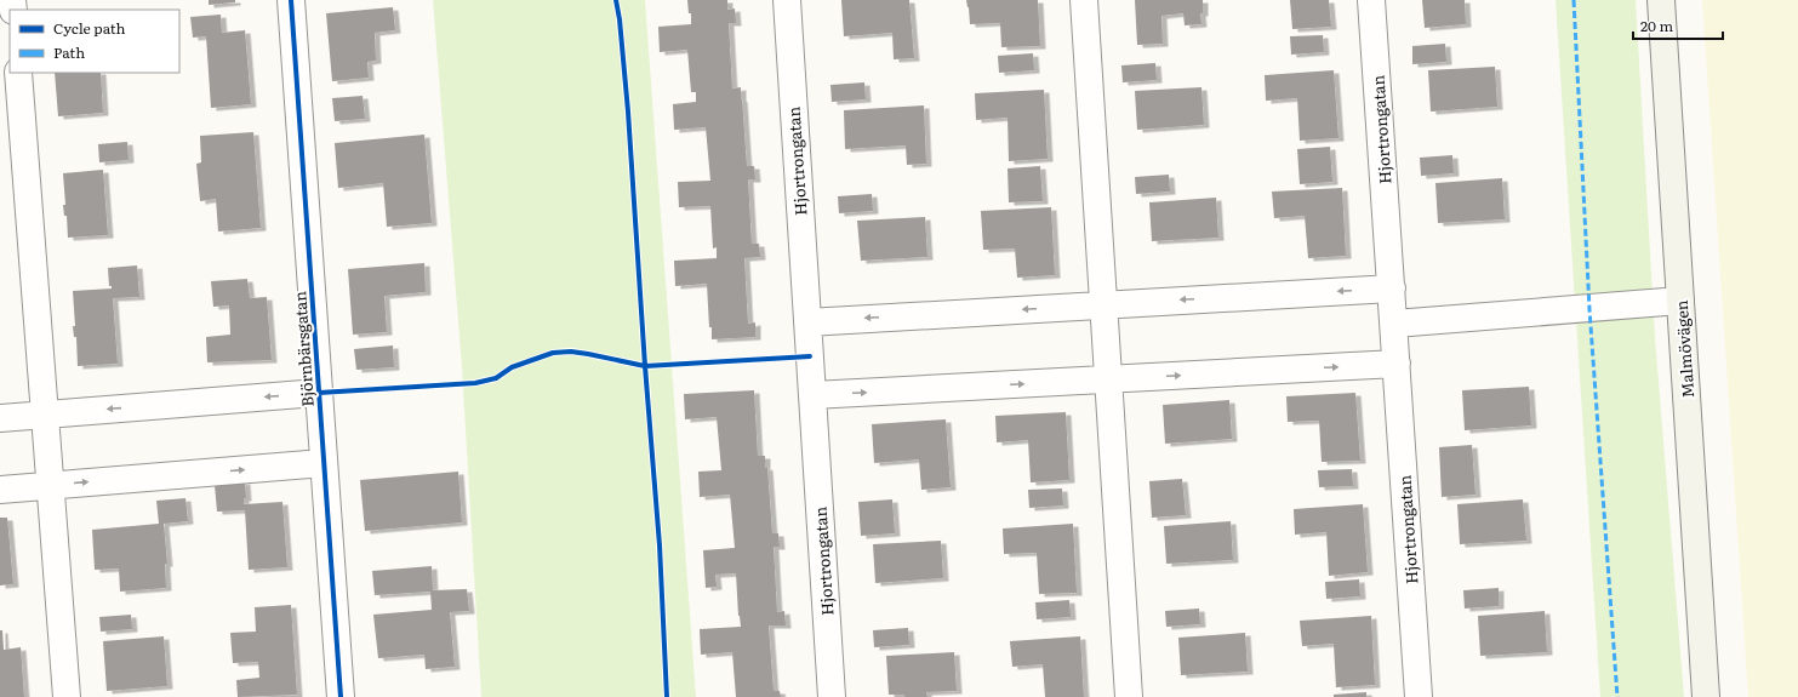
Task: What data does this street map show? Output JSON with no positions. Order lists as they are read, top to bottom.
{
  "streets": {
    "main road": ["Malmövägen"],
    "street": ["Hjortrongatan", "Björnbärsgatan"]
  },
  "legend": ["Cycle path", "Path"],
  "scale_bar": "20 m"
}
